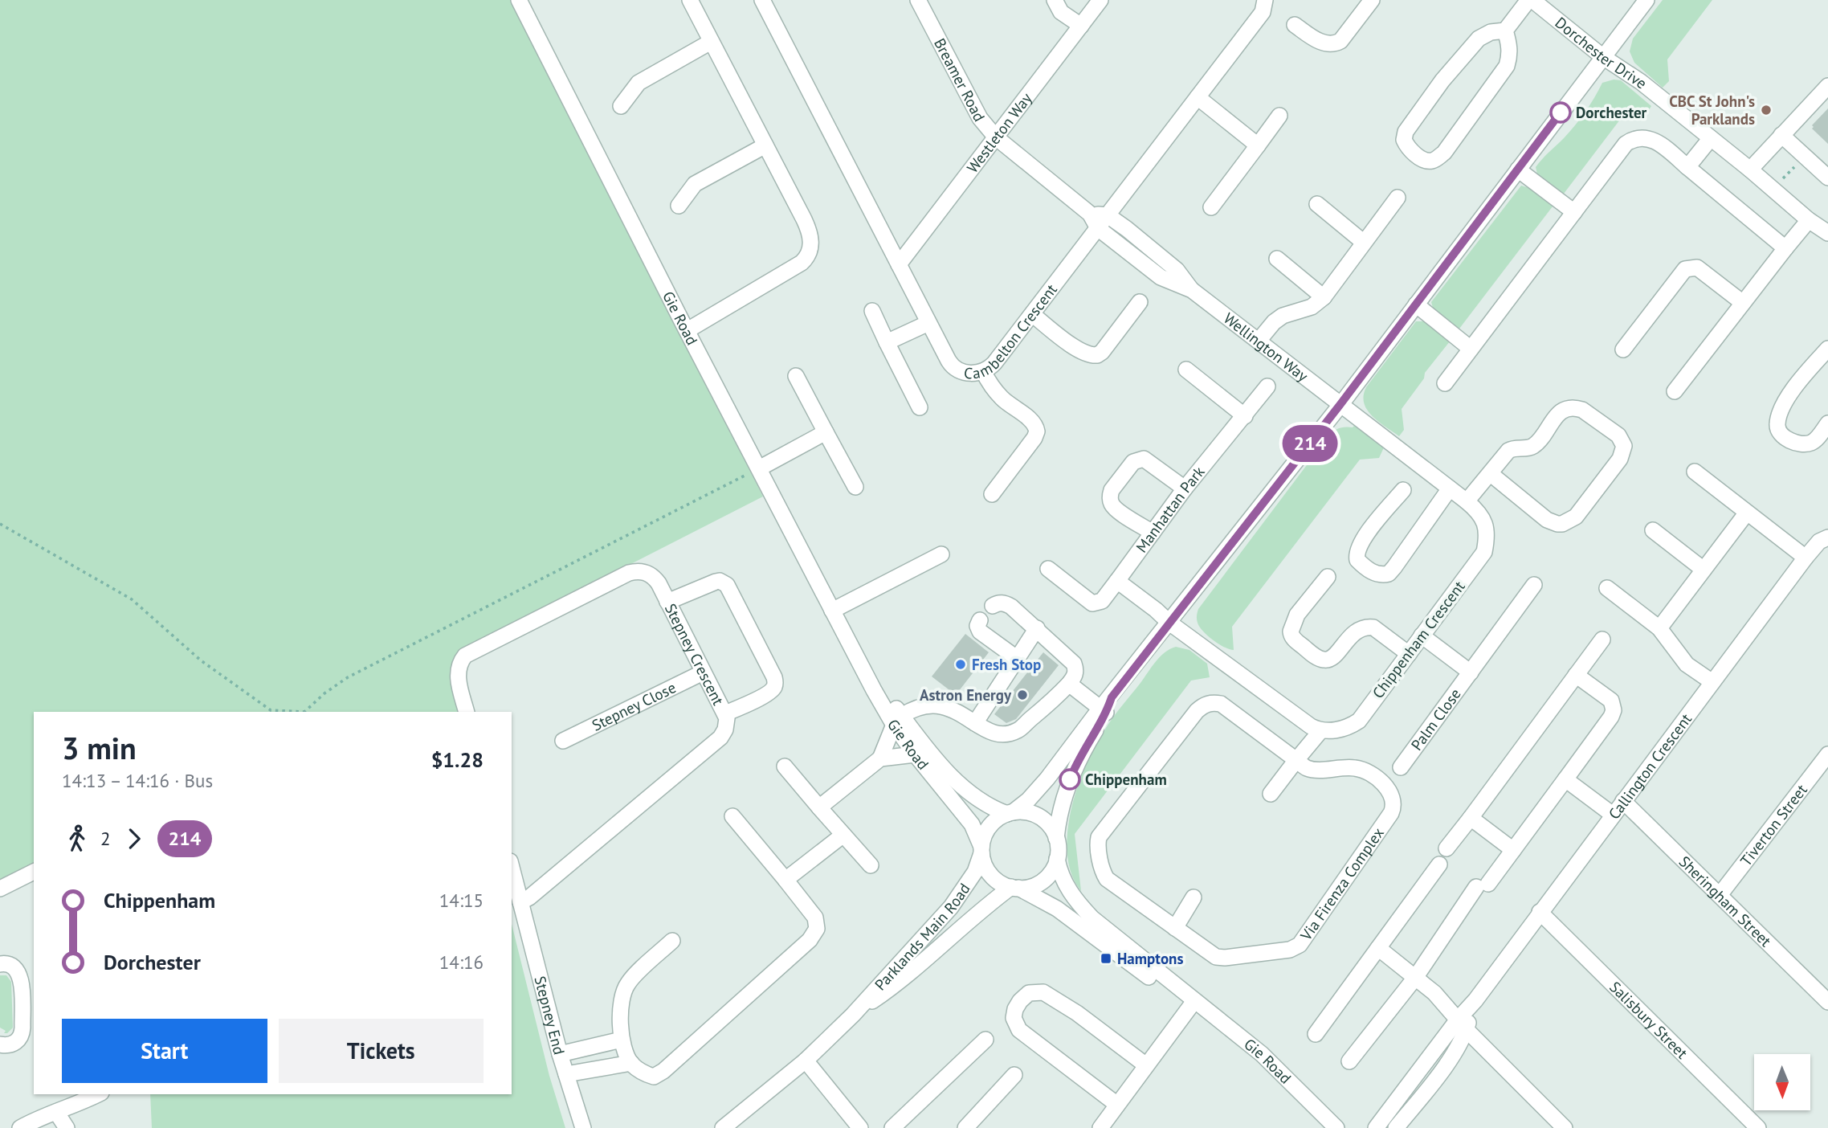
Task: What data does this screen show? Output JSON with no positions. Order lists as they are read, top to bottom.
{
  "streets": {
    "street": [
      "Dorchester Drive",
      "Breamer Road",
      "Westleton Way",
      "Gie Road",
      "Cambelton Crescent",
      "Wellington Way",
      "Manhattan Park",
      "Chippenham Crescent",
      "Stepney Crescent",
      "Stepney Close",
      "Palm Close",
      "Callington Crescent",
      "Tiverton Street",
      "Via Firenza Complex",
      "Sheringham Street",
      "Parklands Main Road",
      "Stepney End",
      "Salisbury Street"
    ]
  },
  "crossings": [
    ["Breamer Road", "Westleton Way"],
    ["Breamer Road", "Cambelton Crescent"],
    ["Breamer Road", "Wellington Way"],
    ["Westleton Way", "Cambelton Crescent"],
    ["Gie Road", "Parklands Main Road"],
    ["Cambelton Crescent", "Wellington Way"],
    ["Wellington Way", "Chippenham Crescent"],
    ["Chippenham Crescent", "Palm Close"],
    ["Stepney Crescent", "Stepney Close"],
    ["Stepney Crescent", "Stepney End"],
    ["Callington Crescent", "Sheringham Street"],
    ["Callington Crescent", "Salisbury Street"],
    ["Tiverton Street", "Sheringham Street"]
  ],
  "places": {
    "other": [
      "CBC St John's Parklands",
      "Dorchester",
      "Fresh Stop",
      "Astron Energy",
      "Chippenham"
    ],
    "transit": ["Hamptons"]
  },
  "lines": ["bus line 214"],
  "north": "bottom",
  "page": {
    "on_map": "214",
    "heading": ["3 min", "14:13 – 14:16 · Bus", "$1.28"],
    "legs": ["2", "214"],
    "list": [
      {
        "name": "Chippenham",
        "value": "14:15"
      },
      {
        "name": "Dorchester",
        "value": "14:16"
      }
    ],
    "buttons": ["Start", "Tickets"]
  }
}
